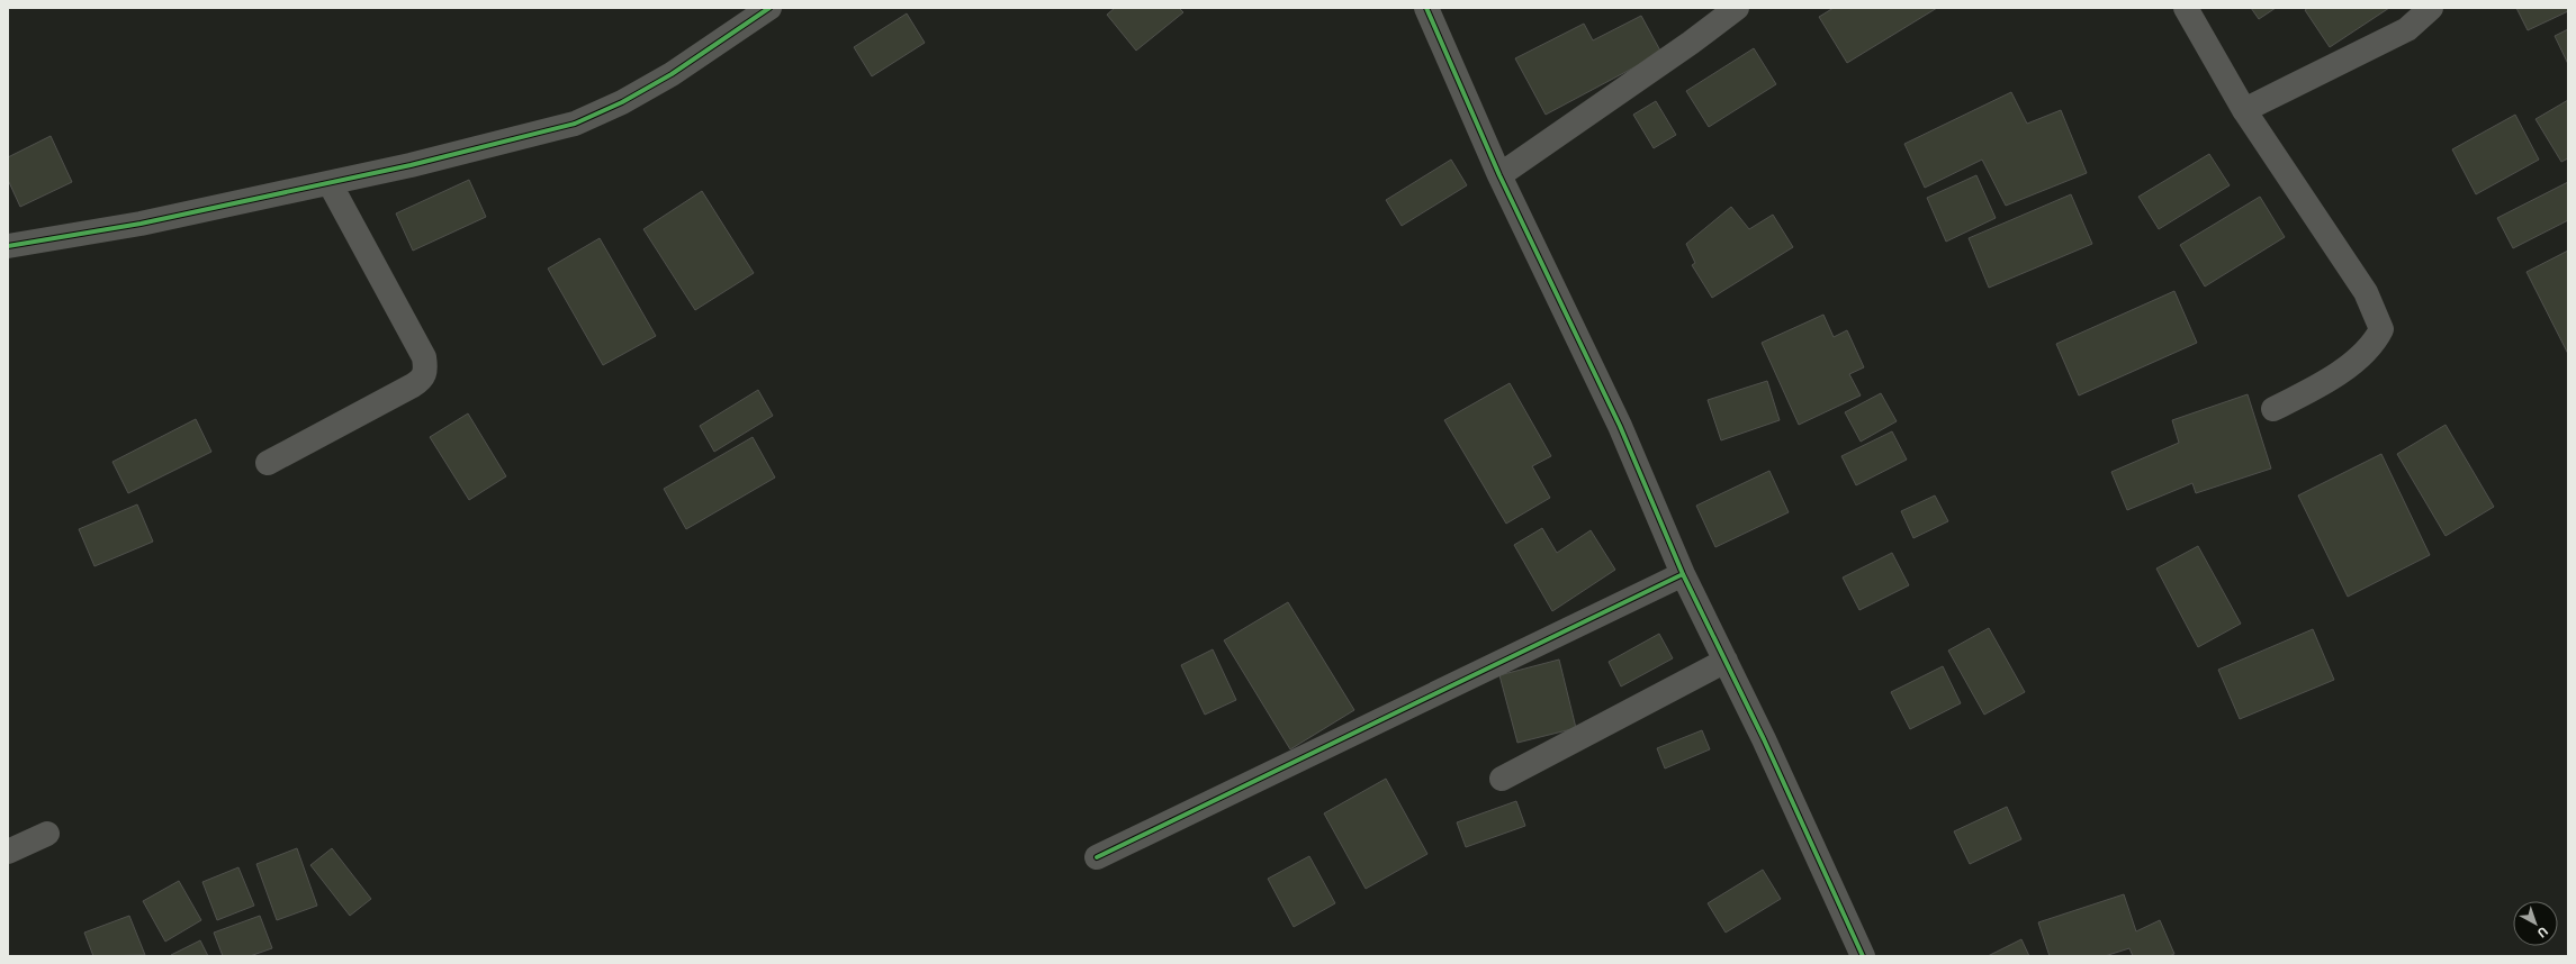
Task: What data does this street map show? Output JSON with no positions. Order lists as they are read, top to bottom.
{
  "north": "bottom right"
}
